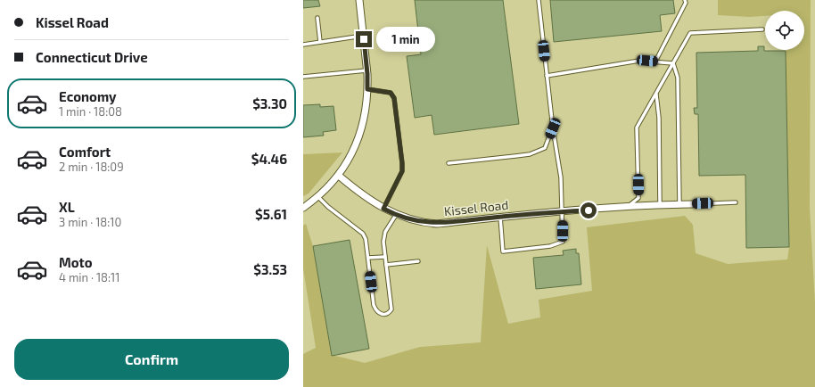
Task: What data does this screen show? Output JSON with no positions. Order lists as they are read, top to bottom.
{
  "streets": {
    "street": ["Kissel Road"]
  },
  "page": {
    "banner": ["Kissel Road", "Connecticut Drive"],
    "bubble": "1 min",
    "list": [
      {
        "name": "Economy",
        "note": "1 min · 18:08",
        "value": "$3.30"
      },
      {
        "name": "Comfort",
        "note": "2 min · 18:09",
        "value": "$4.46"
      },
      {
        "name": "XL",
        "note": "3 min · 18:10",
        "value": "$5.61"
      },
      {
        "name": "Moto",
        "note": "4 min · 18:11",
        "value": "$3.53"
      }
    ],
    "buttons": "Confirm"
  }
}
